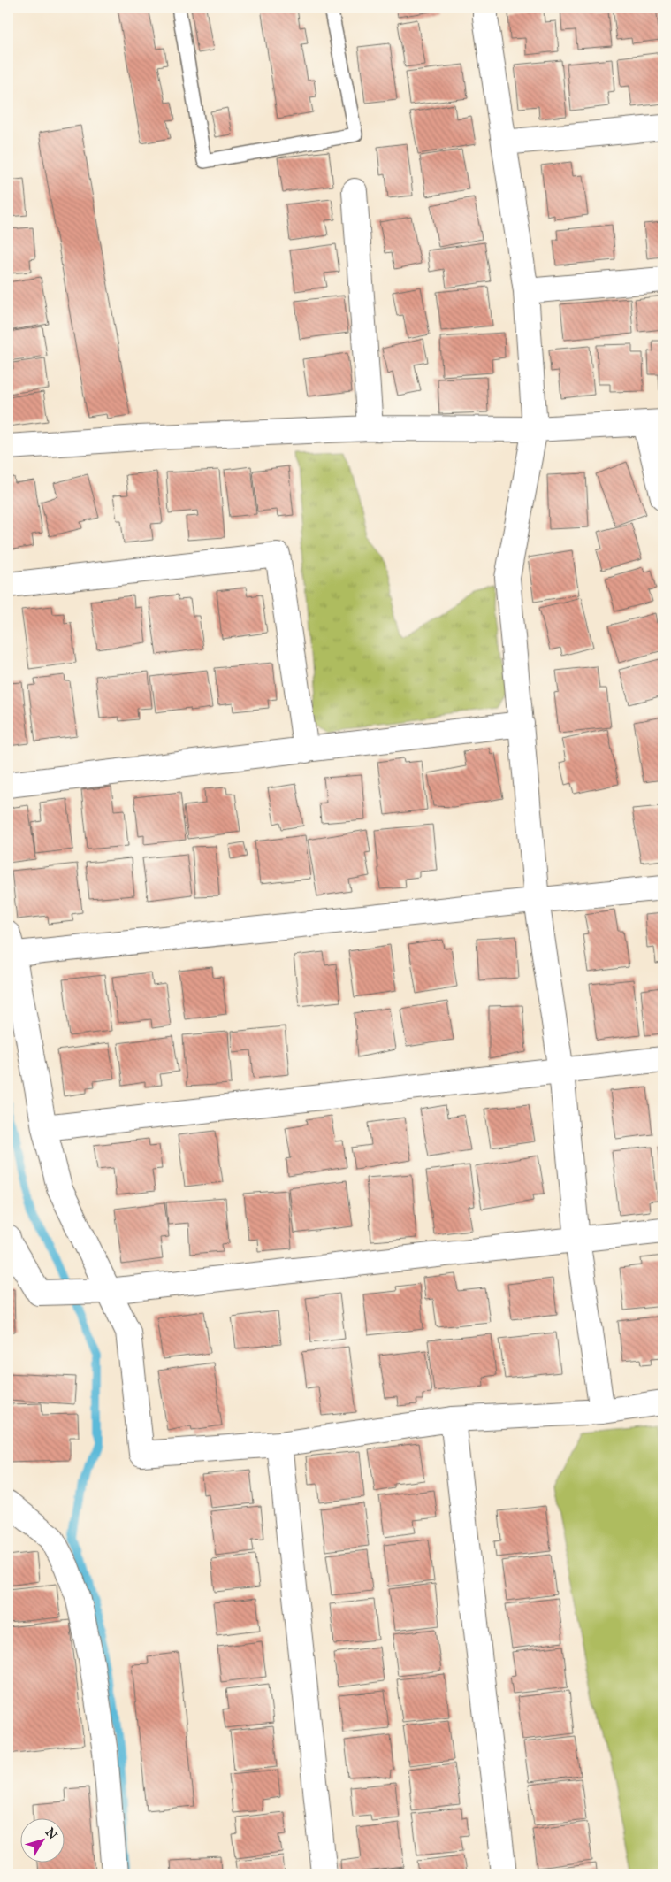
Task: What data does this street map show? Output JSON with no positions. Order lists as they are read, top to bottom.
{
  "north": "top right"
}
